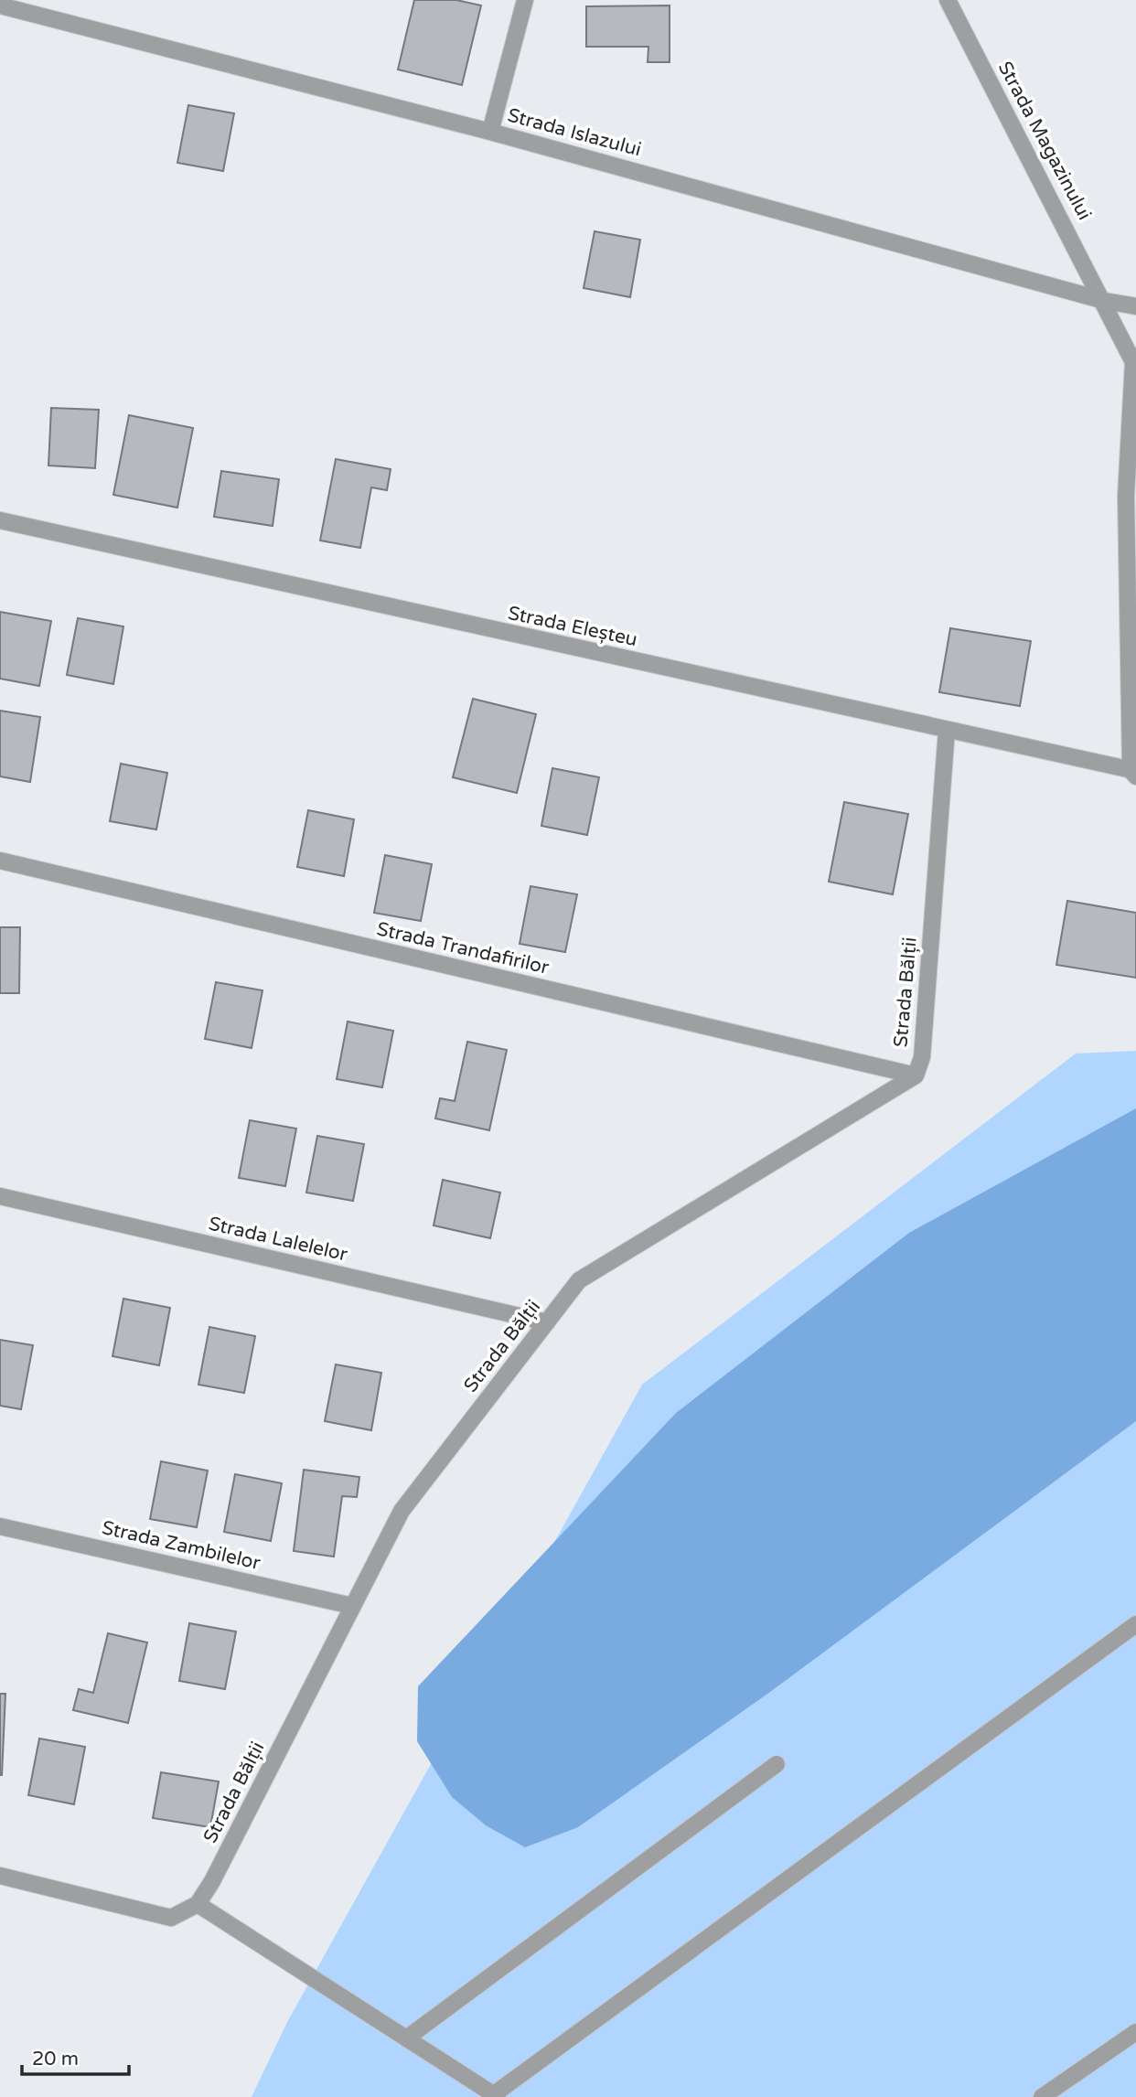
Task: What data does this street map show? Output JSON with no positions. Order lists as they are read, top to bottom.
{
  "streets": {
    "street": [
      "Strada Islazului",
      "Strada Magazinului",
      "Strada Eleșteu",
      "Strada Trandafirilor",
      "Strada Bălții",
      "Strada Lalelelor",
      "Strada Zambilelor"
    ]
  },
  "crossings": [
    ["Strada Islazului", "Strada Magazinului"],
    ["Strada Magazinului", "Strada Eleșteu"],
    ["Strada Eleșteu", "Strada Bălții"],
    ["Strada Trandafirilor", "Strada Bălții"],
    ["Strada Bălții", "Strada Lalelelor"],
    ["Strada Bălții", "Strada Zambilelor"]
  ],
  "scale_bar": "20 m"
}
